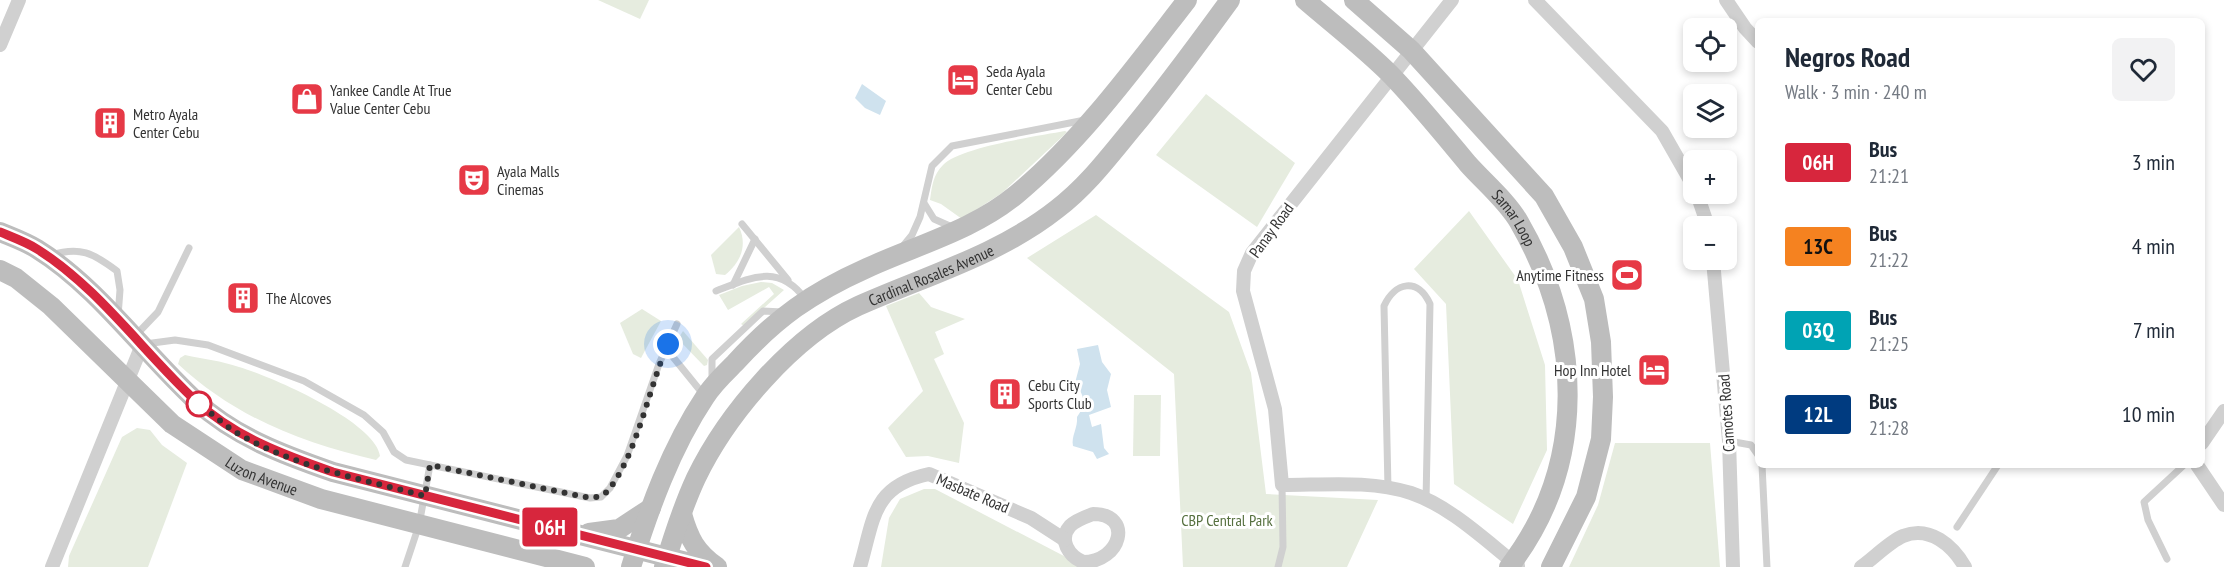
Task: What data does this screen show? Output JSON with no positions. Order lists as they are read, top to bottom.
{
  "streets": {
    "street": [
      "Samar Loop",
      "Panay Road",
      "Cardinal Rosales Avenue",
      "Camotes Road",
      "Luzon Avenue",
      "Masbate Road"
    ]
  },
  "crossings": [
    ["Samar Loop", "Panay Road"],
    ["Cardinal Rosales Avenue", "Luzon Avenue"]
  ],
  "parks": ["CBP Central Park"],
  "places": {
    "hotel": ["Seda Ayala Center Cebu", "Hop Inn Hotel"],
    "shop": ["Yankee Candle At True Value Center Cebu"],
    "building": ["Metro Ayala Center Cebu", "The Alcoves", "Cebu City Sports Club"],
    "theatre": ["Ayala Malls Cinemas"],
    "sports": ["Anytime Fitness"]
  },
  "lines": ["bus line 06H"],
  "page": {
    "on_map": "06H",
    "map_buttons": ["+", "−"],
    "heading": ["Negros Road", "Walk · 3 min · 240 m"],
    "list": [
      {
        "mark": "06H",
        "name": "Bus",
        "note": "21:21",
        "value": "3 min"
      },
      {
        "mark": "13C",
        "name": "Bus",
        "note": "21:22",
        "value": "4 min"
      },
      {
        "mark": "03Q",
        "name": "Bus",
        "note": "21:25",
        "value": "7 min"
      },
      {
        "mark": "12L",
        "name": "Bus",
        "note": "21:28",
        "value": "10 min"
      }
    ]
  }
}
